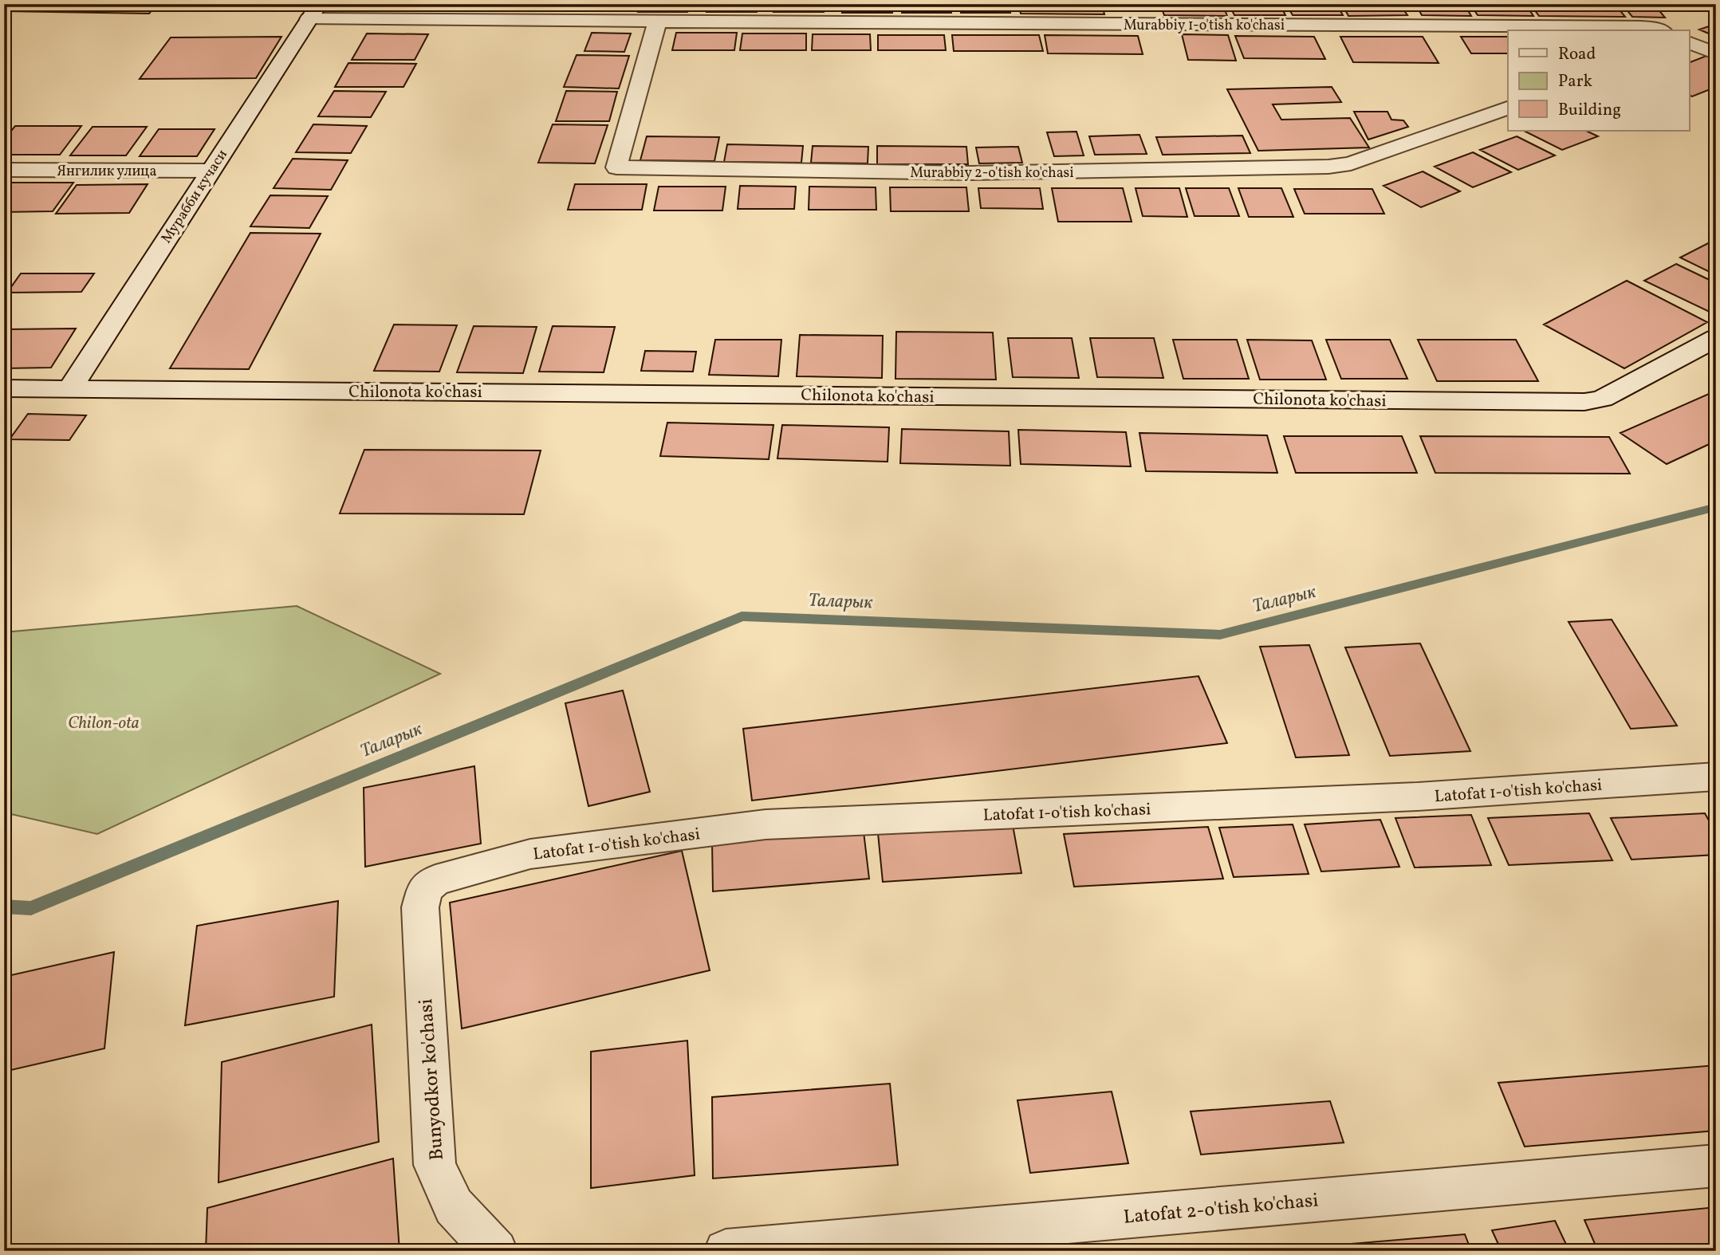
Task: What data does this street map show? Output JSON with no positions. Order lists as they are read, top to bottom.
{
  "streets": {
    "street": [
      "Murabbiy 1-o'tish ko'chasi",
      "Янгилик улица",
      "Murabbiy 2-o'tish ko'chasi",
      "Мурабби кучаси",
      "Chilonota ko'chasi",
      "Latofat 1-o'tish ko'chasi",
      "Bunyodkor ko'chasi",
      "Latofat 2-o'tish ko'chasi"
    ]
  },
  "crossings": [
    ["Murabbiy 1-o'tish ko'chasi", "Murabbiy 2-o'tish ko'chasi"],
    ["Murabbiy 1-o'tish ko'chasi", "Мурабби кучаси"],
    ["Янгилик улица", "Мурабби кучаси"],
    ["Мурабби кучаси", "Chilonota ko'chasi"],
    ["Latofat 1-o'tish ko'chasi", "Bunyodkor ko'chasi"]
  ],
  "water": ["Таларык"],
  "parks": ["Chilon-ota"],
  "legend": ["Road", "Park", "Building"]
}
